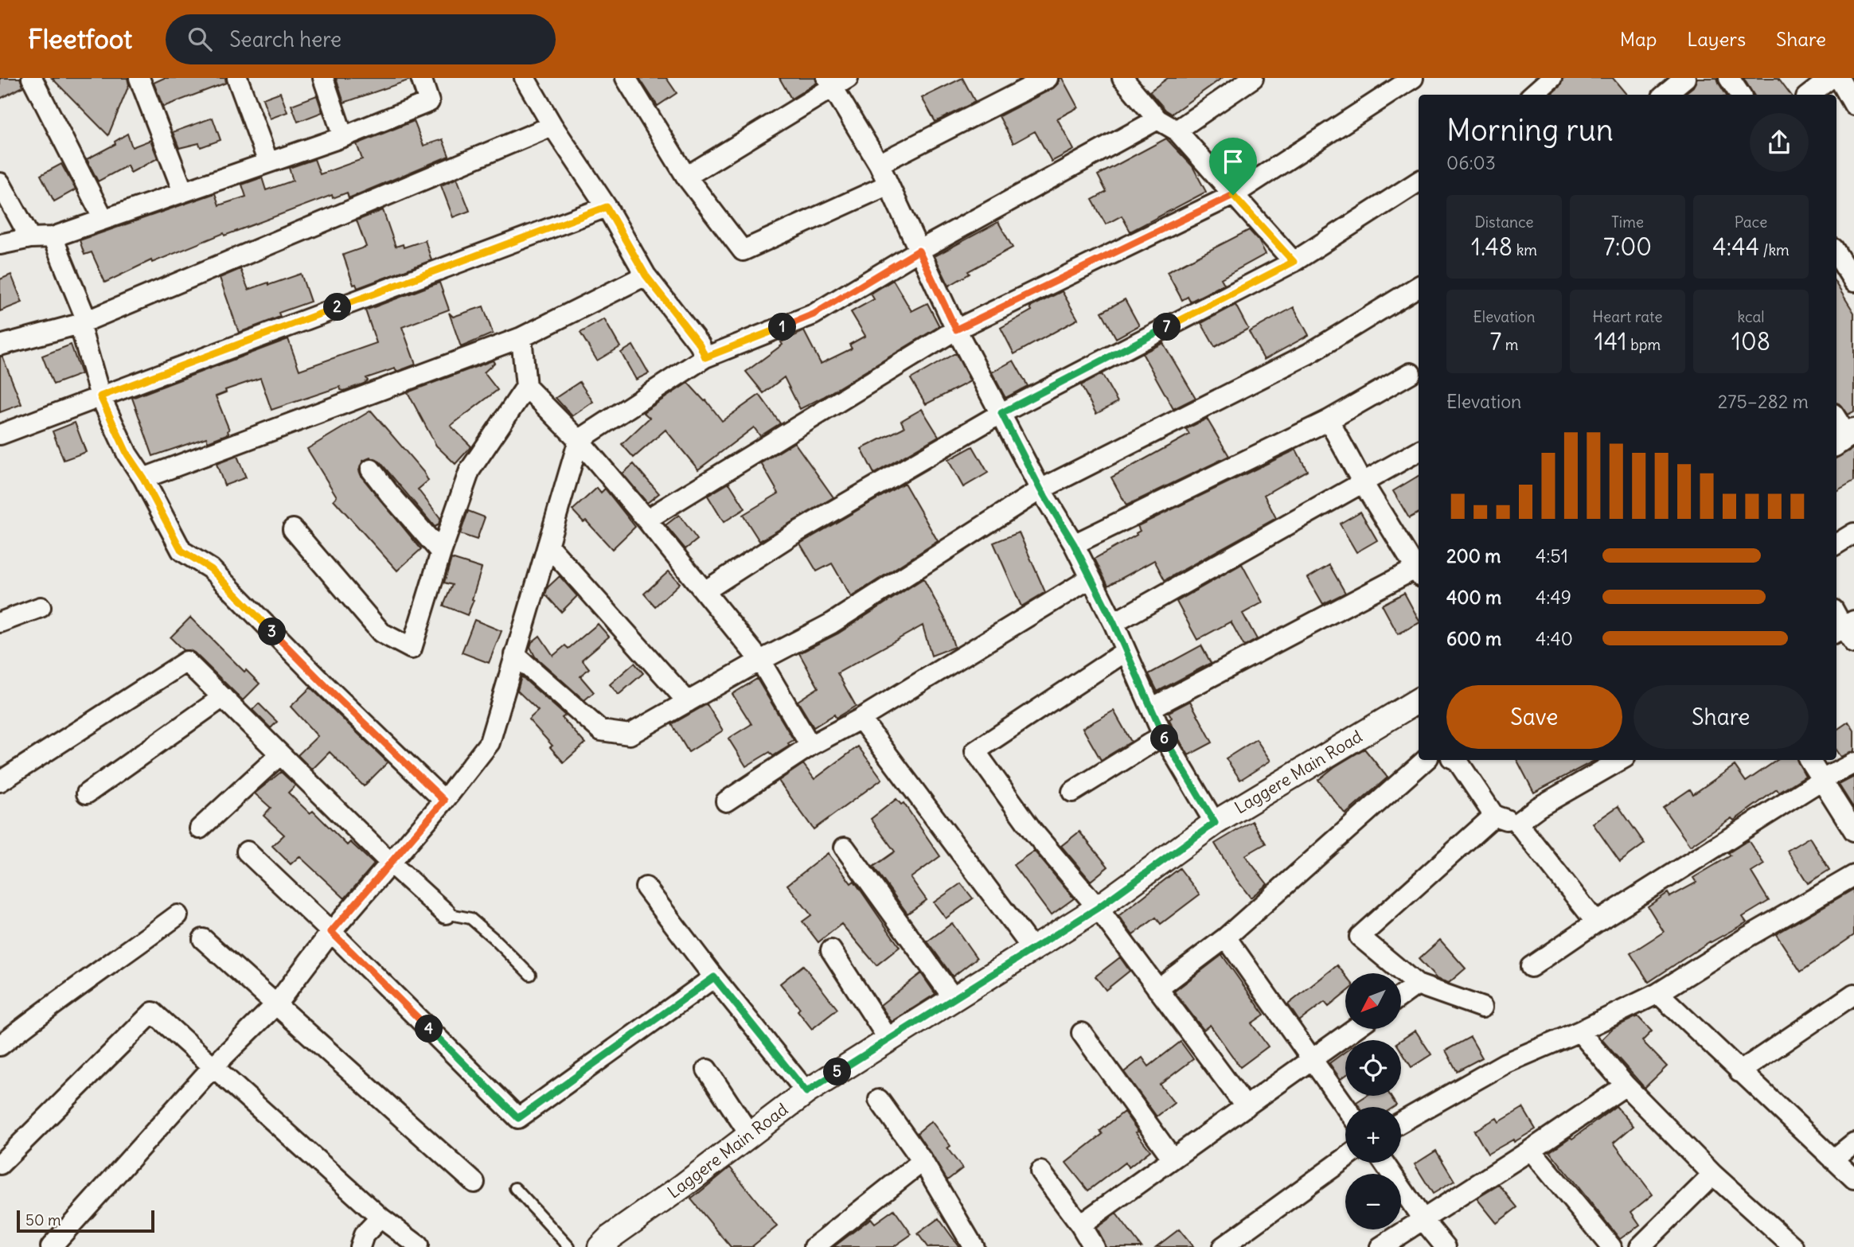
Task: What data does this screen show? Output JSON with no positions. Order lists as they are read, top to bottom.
{
  "streets": {
    "street": ["Laggere Main Road"]
  },
  "scale_bar": "50 m",
  "north": "bottom left",
  "page": {
    "header": "Fleetfoot",
    "search": "Search here",
    "nav": ["Map", "Layers", "Share"],
    "heading": ["Morning run", "06:03"],
    "stats": [
      ["Distance", "1.48 km"],
      ["Time", "7:00"],
      ["Pace", "4:44 /km"],
      ["Elevation", "7 m"],
      ["Heart rate", "141 bpm"],
      ["kcal", "108"]
    ],
    "pins": [
      "2",
      "1",
      "7",
      "3",
      "6",
      "4",
      "5"
    ],
    "chart": ["Elevation", "275–282 m"],
    "list": [
      {
        "name": "200 m",
        "note": "4:51"
      },
      {
        "name": "400 m",
        "note": "4:49"
      },
      {
        "name": "600 m",
        "note": "4:40"
      }
    ],
    "buttons": ["Save", "Share"],
    "map_buttons": ["+", "−"],
    "scale": "50 m"
  }
}
